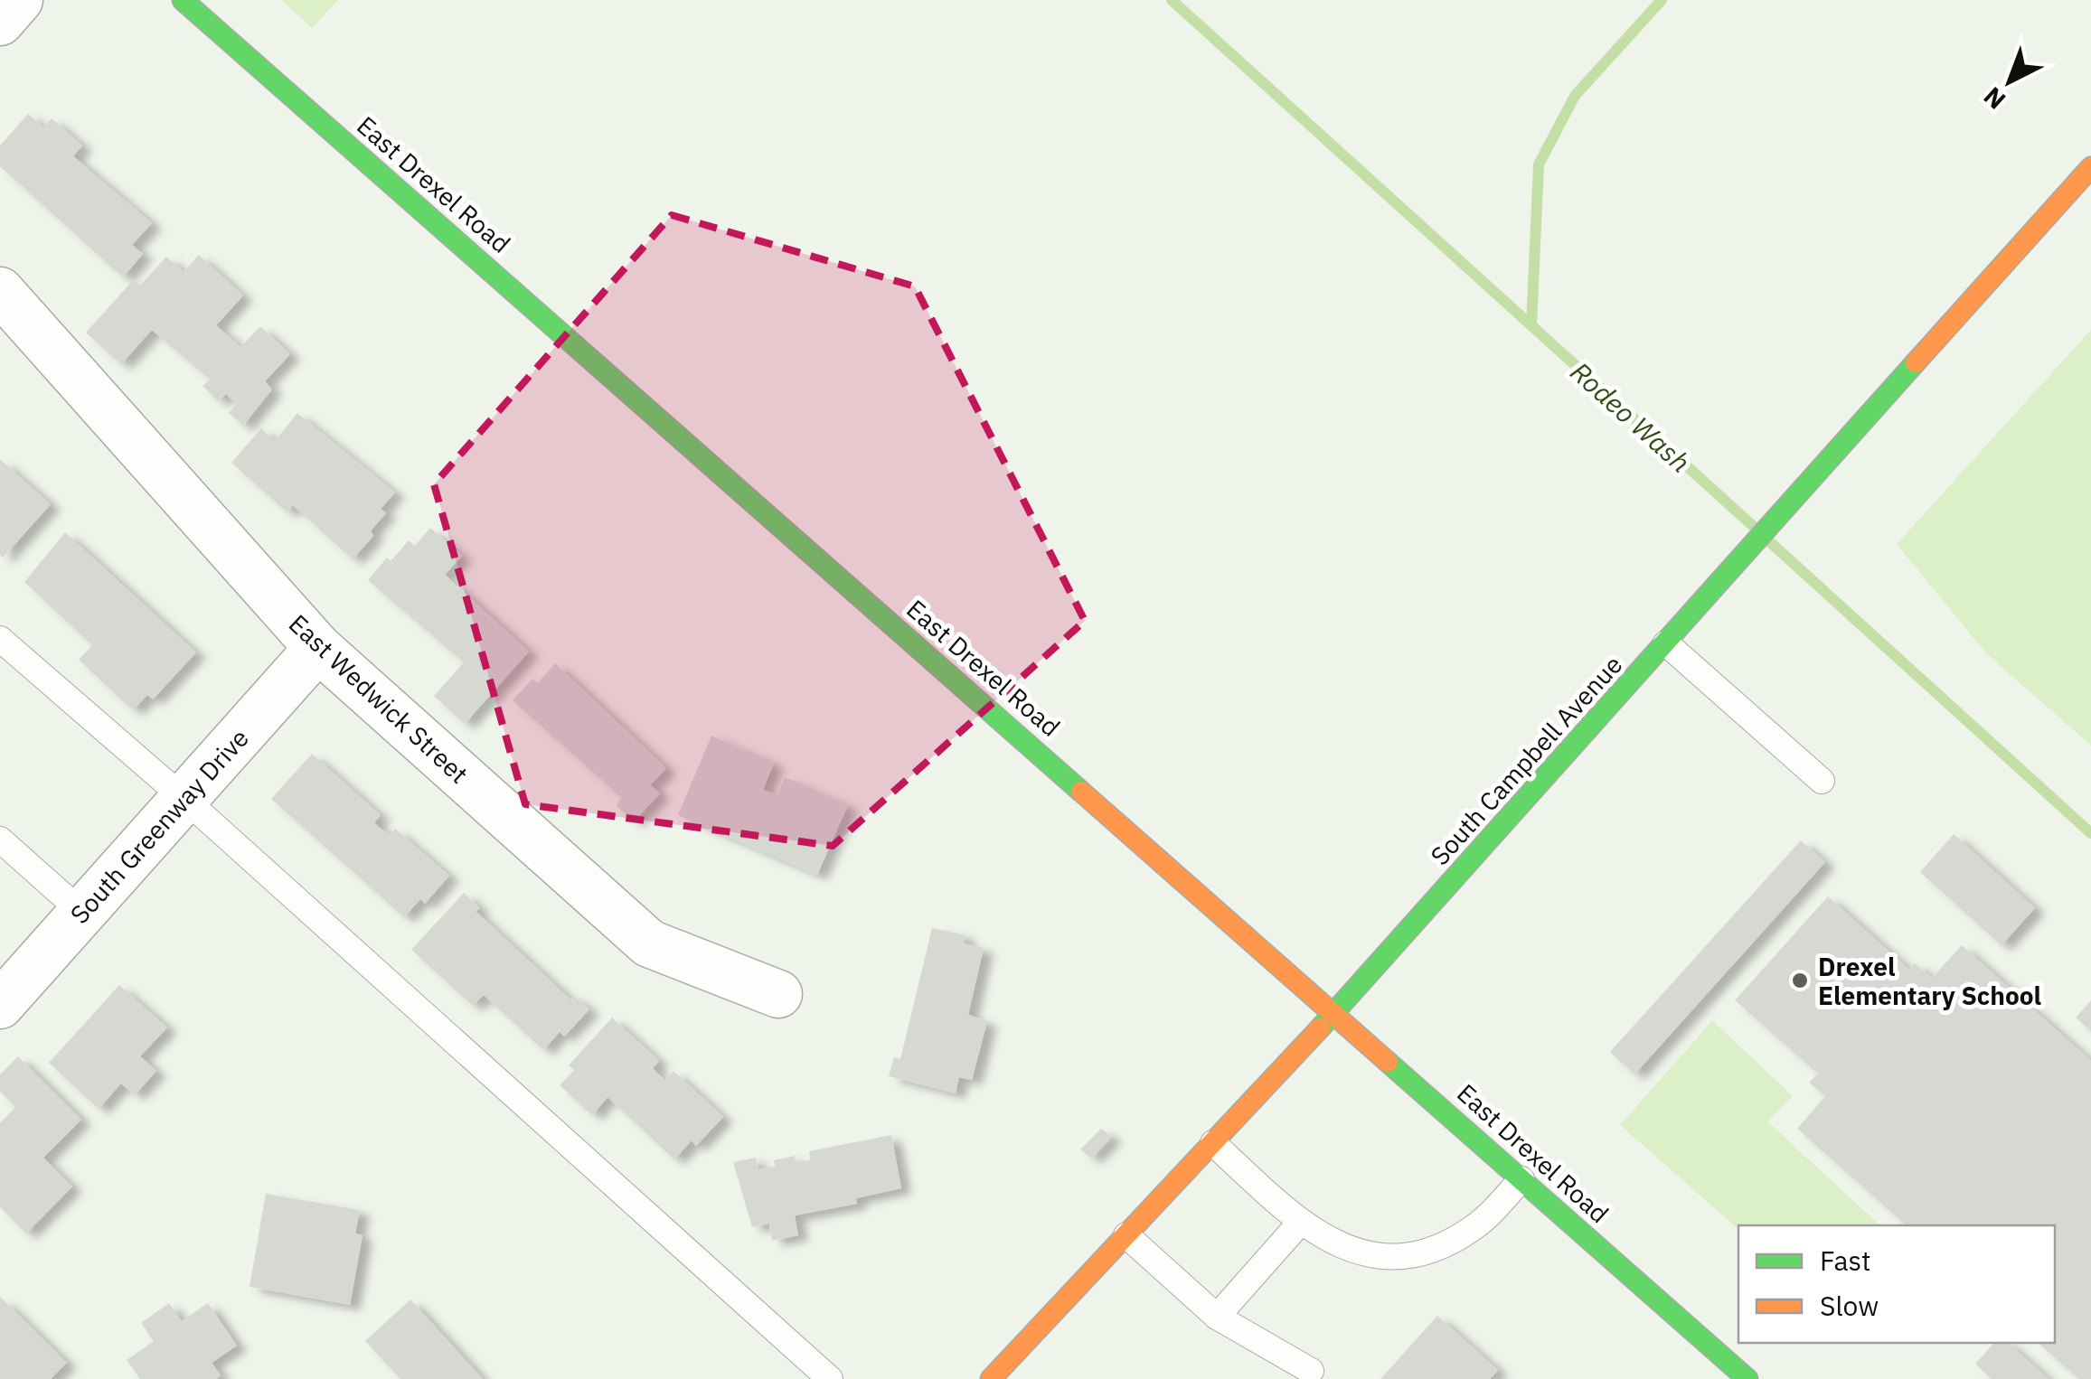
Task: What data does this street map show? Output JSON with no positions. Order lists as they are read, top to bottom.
{
  "streets": {
    "street": [
      "East Drexel Road",
      "East Wedwick Street",
      "South Campbell Avenue",
      "South Greenway Drive"
    ]
  },
  "crossings": [
    ["East Drexel Road", "South Campbell Avenue"],
    ["East Wedwick Street", "South Greenway Drive"]
  ],
  "water": ["Rodeo Wash"],
  "places": ["Drexel Elementary School"],
  "legend": ["Fast", "Slow"],
  "north": "bottom left"
}
